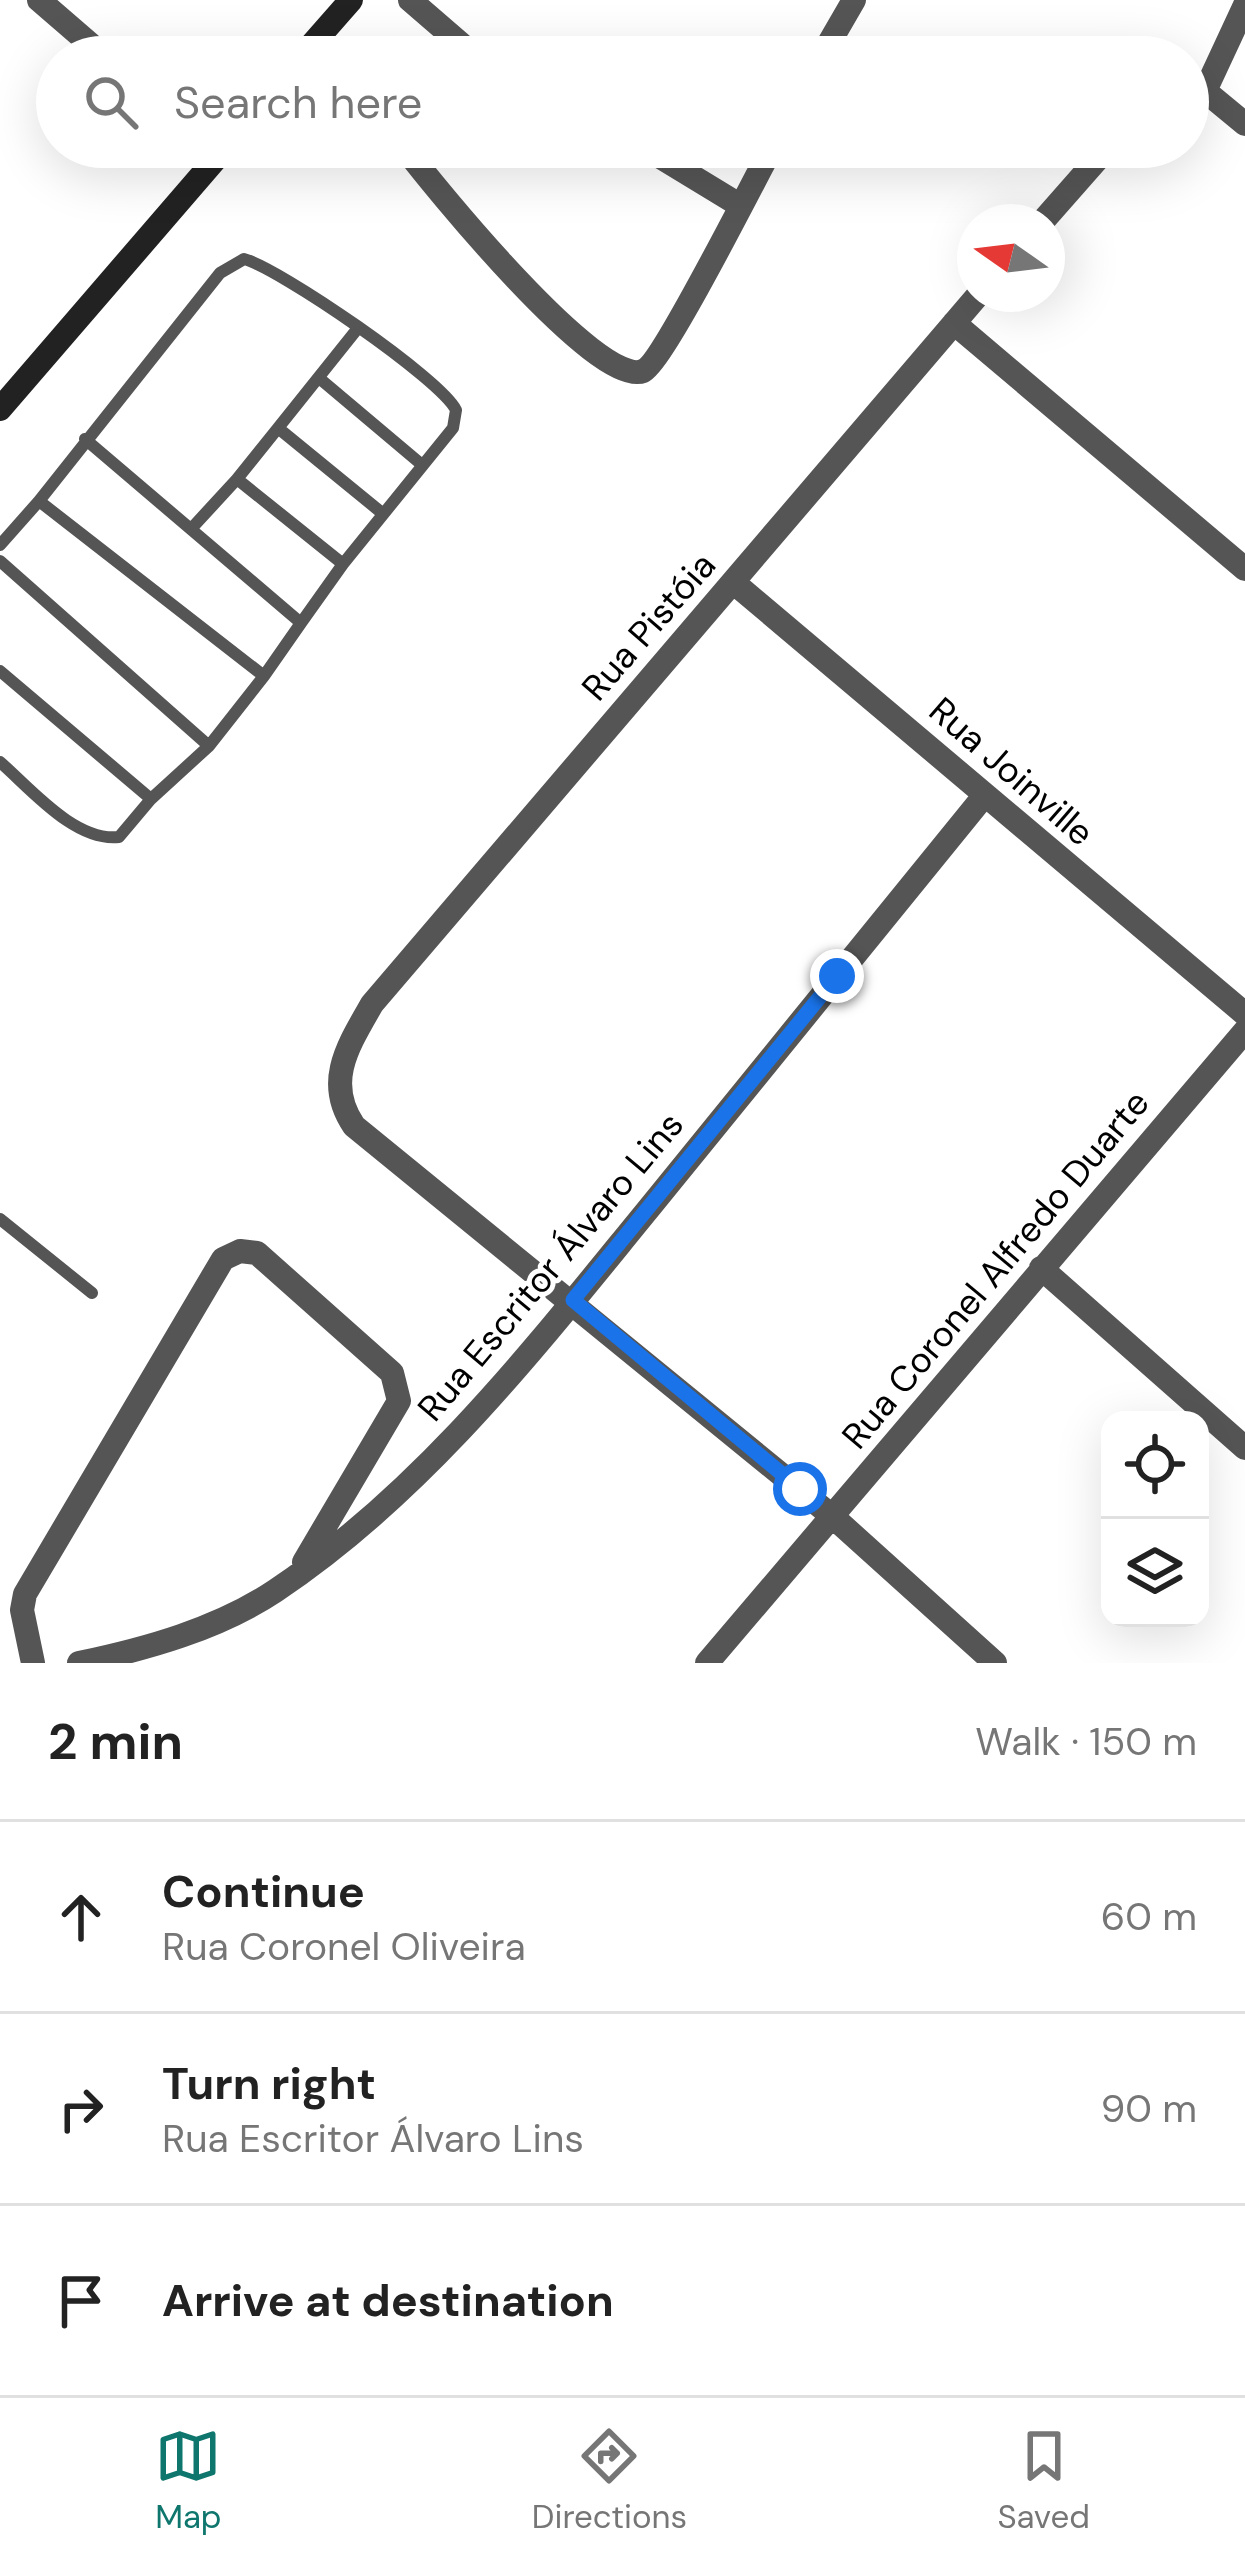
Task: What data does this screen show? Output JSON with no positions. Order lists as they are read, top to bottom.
{
  "streets": {
    "street": [
      "Rua Pistóia",
      "Rua Joinville",
      "Rua Escritor Álvaro Lins",
      "Rua Coronel Alfredo Duarte"
    ]
  },
  "crossings": [
    ["Rua Pistóia", "Rua Joinville"],
    ["Rua Pistóia", "Rua Escritor Álvaro Lins"],
    ["Rua Pistóia", "Rua Coronel Alfredo Duarte"],
    ["Rua Joinville", "Rua Escritor Álvaro Lins"]
  ],
  "north": "left",
  "page": {
    "search": "Search here",
    "heading": ["2 min", "Walk · 150 m"],
    "list": [
      ["Continue", "Rua Coronel Oliveira", "60 m"],
      ["Turn right", "Rua Escritor Álvaro Lins", "90 m"],
      "Arrive at destination"
    ],
    "nav": ["Map", "Directions", "Saved"]
  }
}
